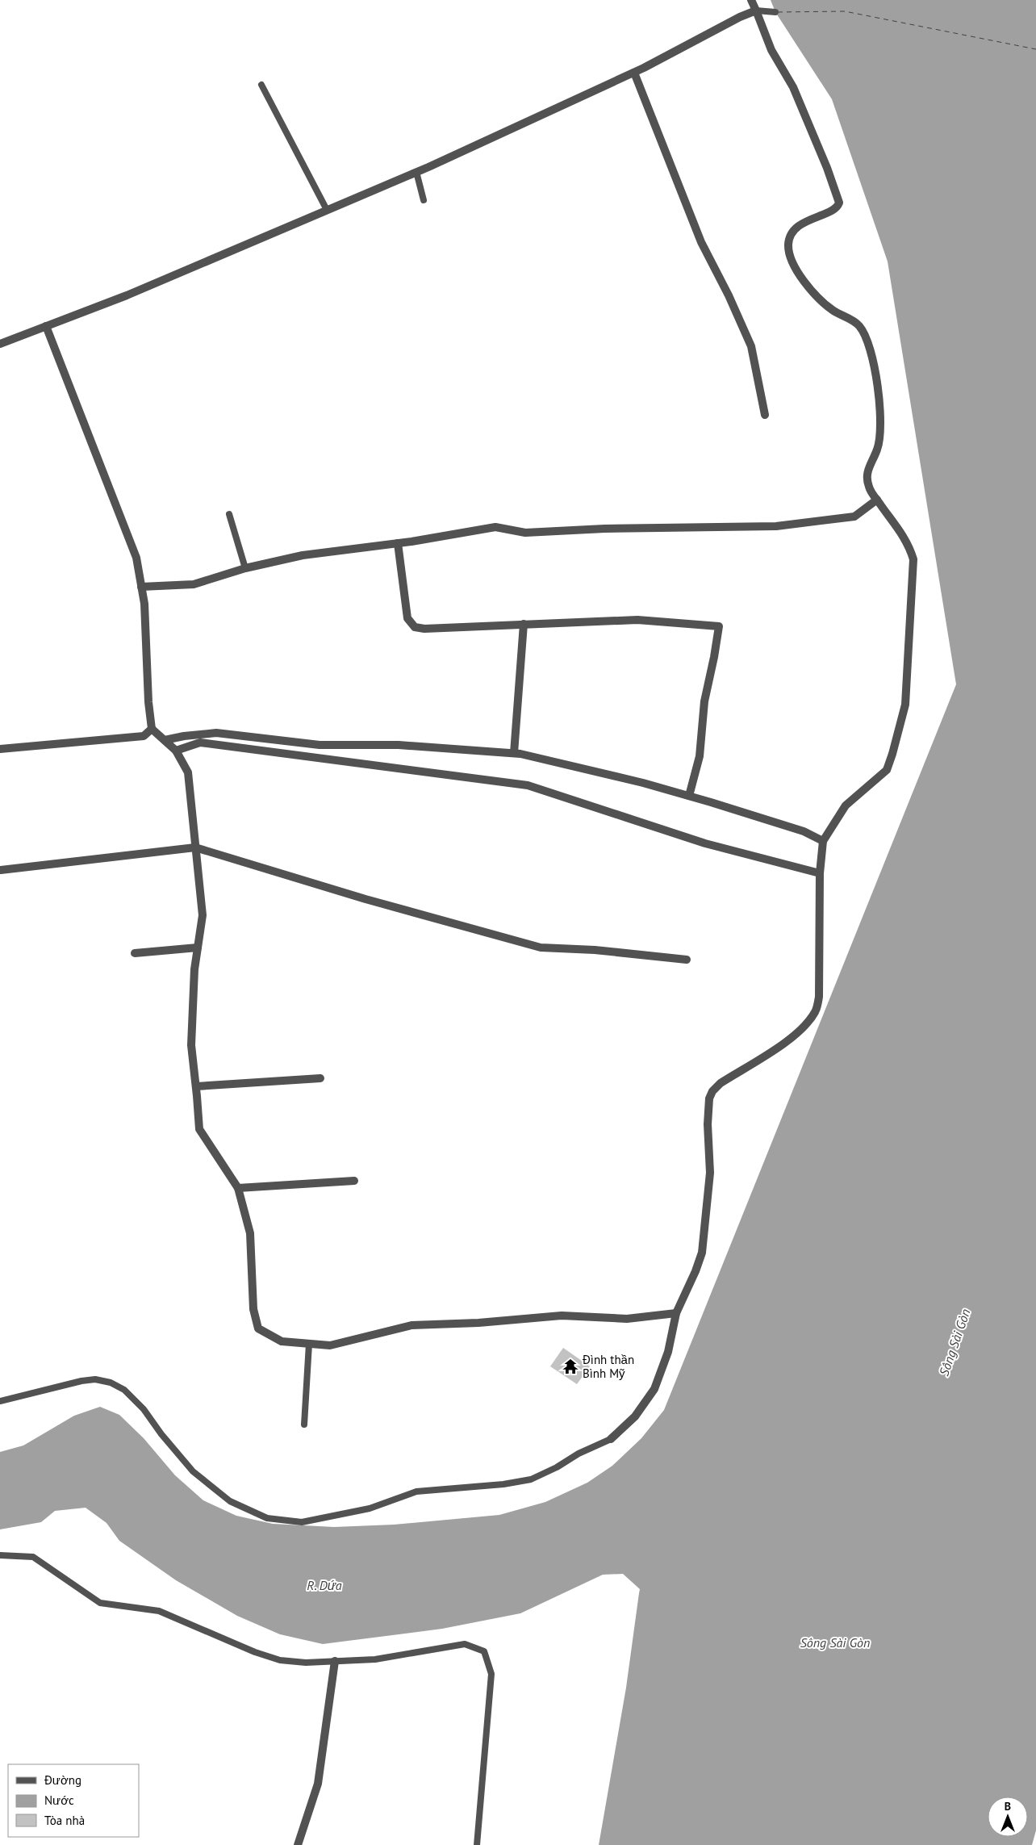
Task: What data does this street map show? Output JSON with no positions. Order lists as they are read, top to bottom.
{
  "water": ["Sông Sài Gòn", "R. Dứa"],
  "places": {
    "temple": ["Đình thần Bình Mỹ"]
  },
  "legend": ["Đường", "Nước", "Tòa nhà"],
  "north": "top"
}
